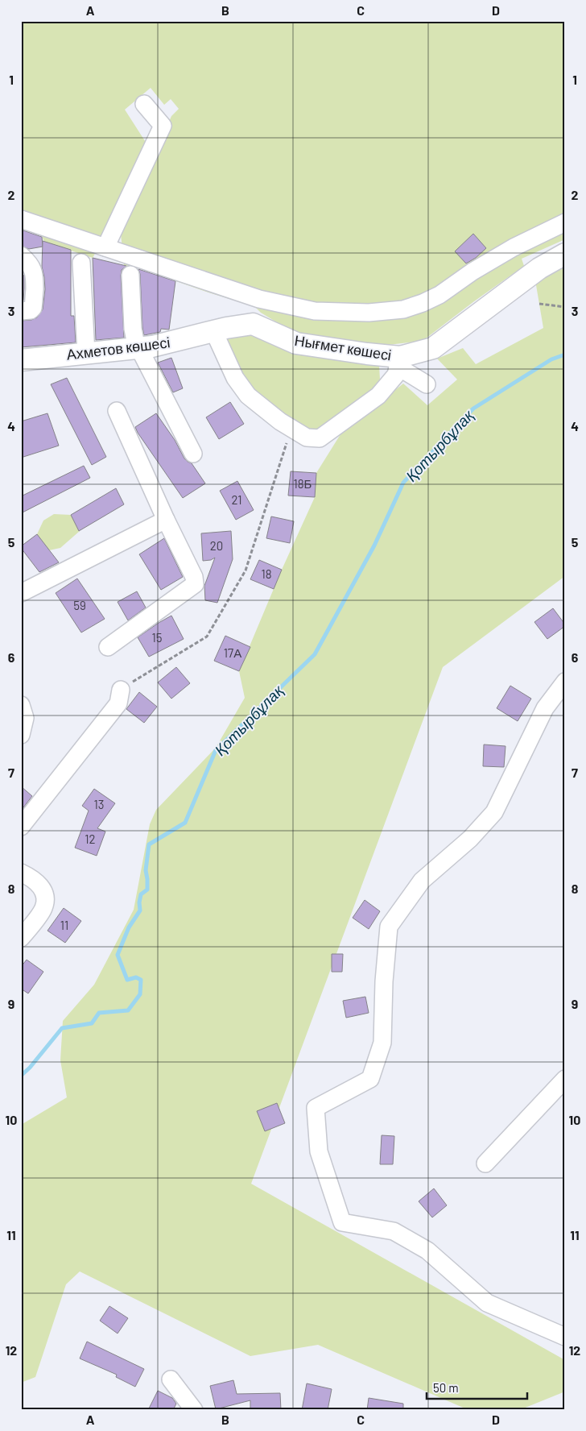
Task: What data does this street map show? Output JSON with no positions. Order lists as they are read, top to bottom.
{
  "streets": {
    "main road": ["Нығмет көшесі", "Ахметов көшесі"]
  },
  "water": ["Қотырбұлақ"],
  "house_numbers": [
    "18Б",
    "21",
    "20",
    "18",
    "59",
    "15",
    "17А",
    "13",
    "12",
    "11"
  ],
  "scale_bar": "50 m",
  "grid": {
    "columns": [
      "A",
      "B",
      "C",
      "D"
    ],
    "rows": [
      "1",
      "2",
      "3",
      "4",
      "5",
      "6",
      "7",
      "8",
      "9",
      "10",
      "11",
      "12"
    ]
  }
}
